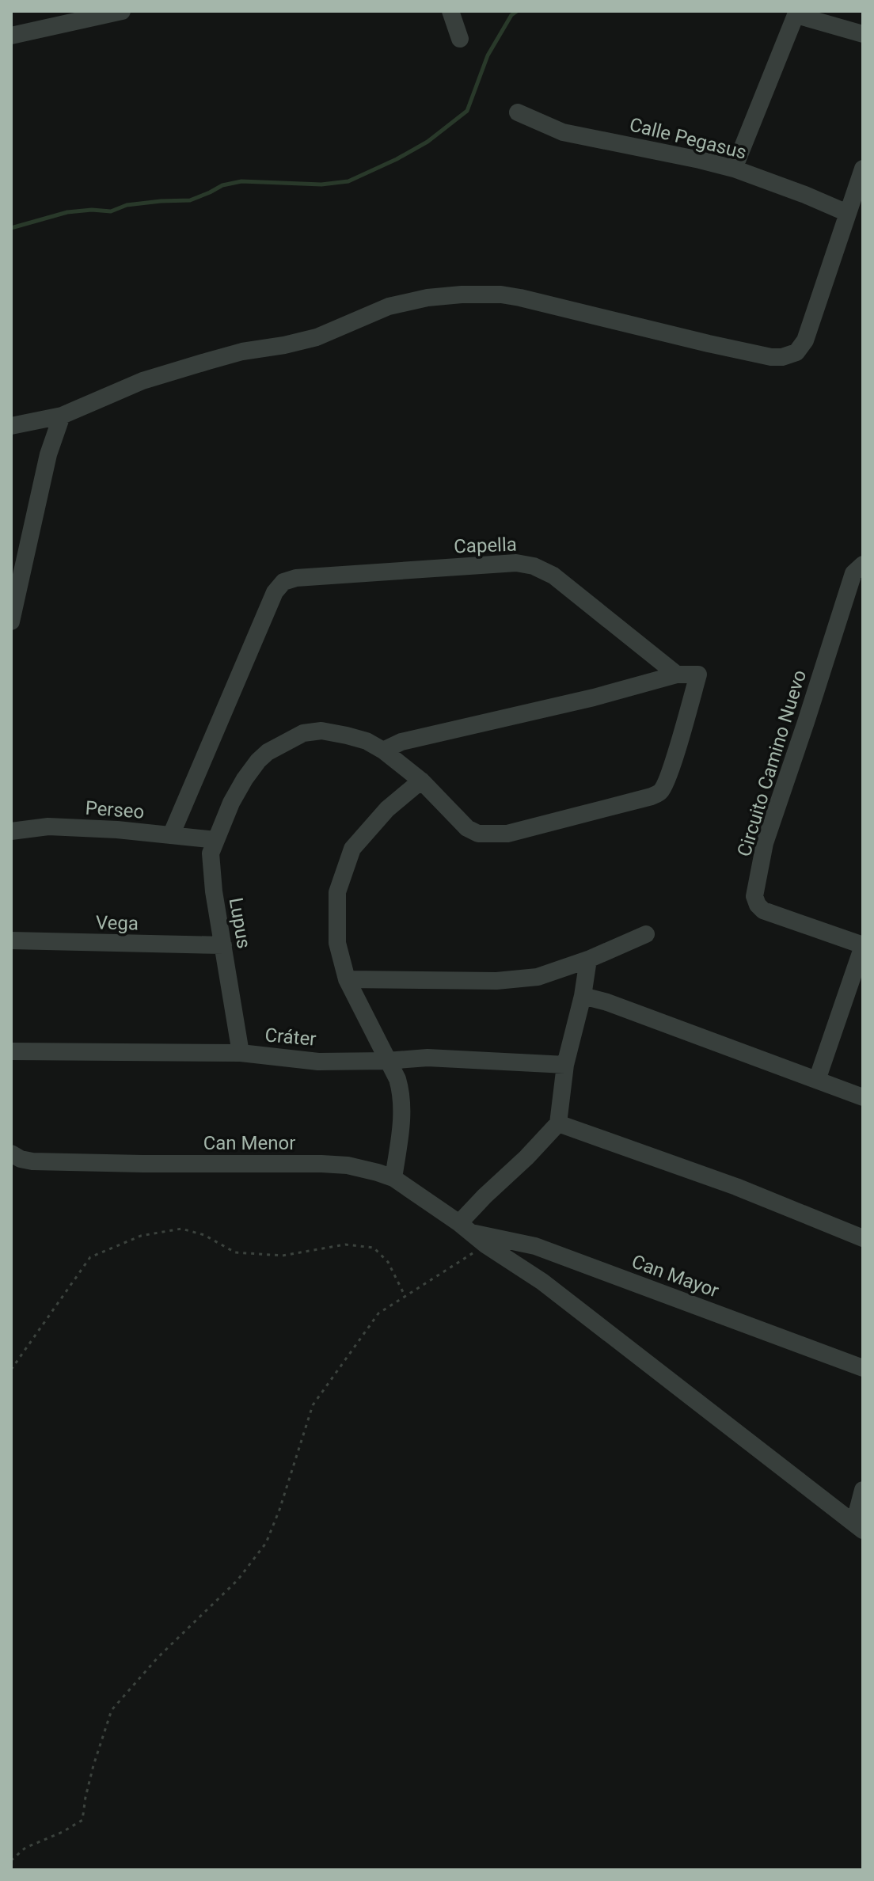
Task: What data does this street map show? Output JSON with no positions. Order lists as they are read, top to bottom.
{
  "streets": {
    "street": [
      "Calle Pegasus",
      "Capella",
      "Circuito Camino Nuevo",
      "Perseo",
      "Vega",
      "Lupus",
      "Cráter",
      "Can Menor",
      "Can Mayor"
    ]
  },
  "crossings": [
    ["Capella", "Perseo"],
    ["Capella", "Lupus"],
    ["Perseo", "Lupus"],
    ["Vega", "Lupus"],
    ["Lupus", "Cráter"],
    ["Can Menor", "Can Mayor"]
  ]
}
